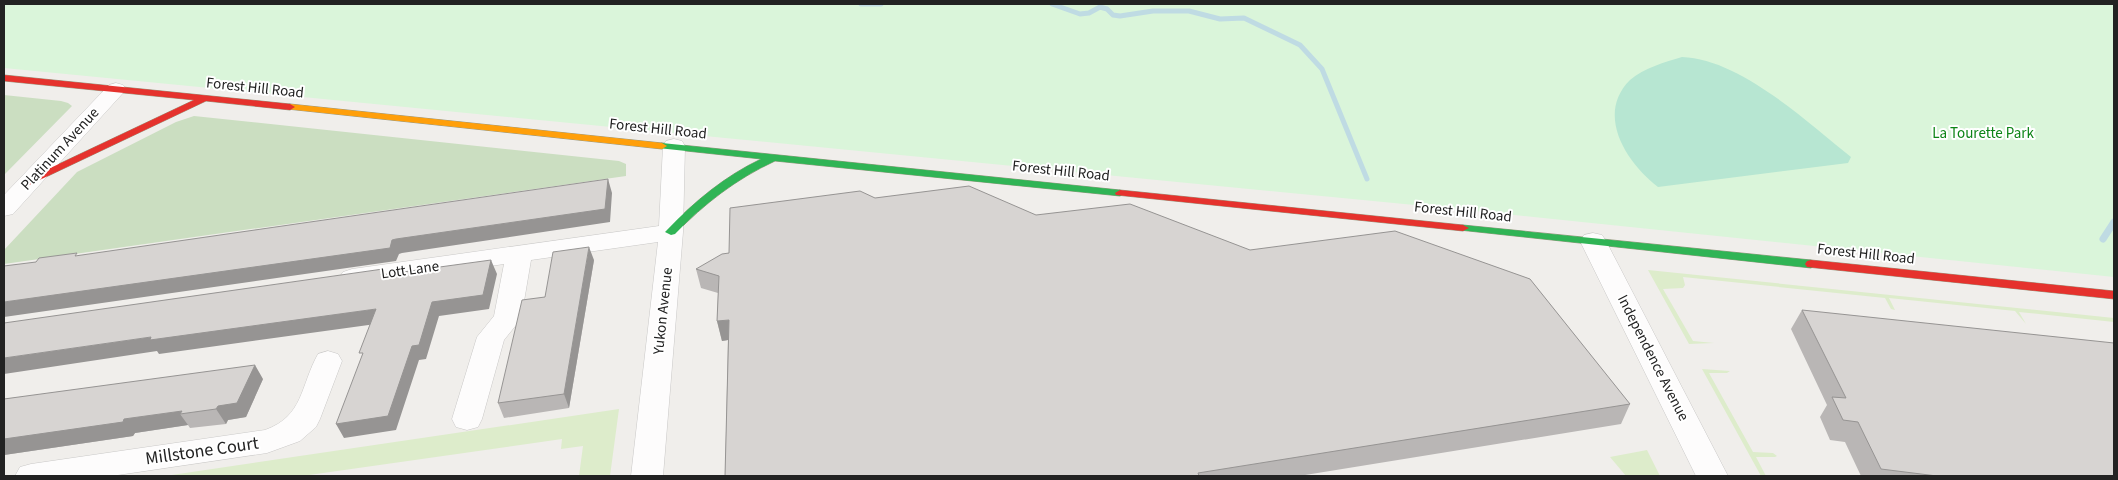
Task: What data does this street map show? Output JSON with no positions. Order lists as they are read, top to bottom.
{
  "streets": {
    "street": [
      "Forest Hill Road",
      "Platinum Avenue",
      "Lott Lane",
      "Yukon Avenue",
      "Independence Avenue",
      "Millstone Court"
    ]
  },
  "crossings": [
    ["Forest Hill Road", "Platinum Avenue"],
    ["Forest Hill Road", "Yukon Avenue"],
    ["Forest Hill Road", "Independence Avenue"],
    ["Lott Lane", "Yukon Avenue"]
  ],
  "parks": ["La Tourette Park"]
}
